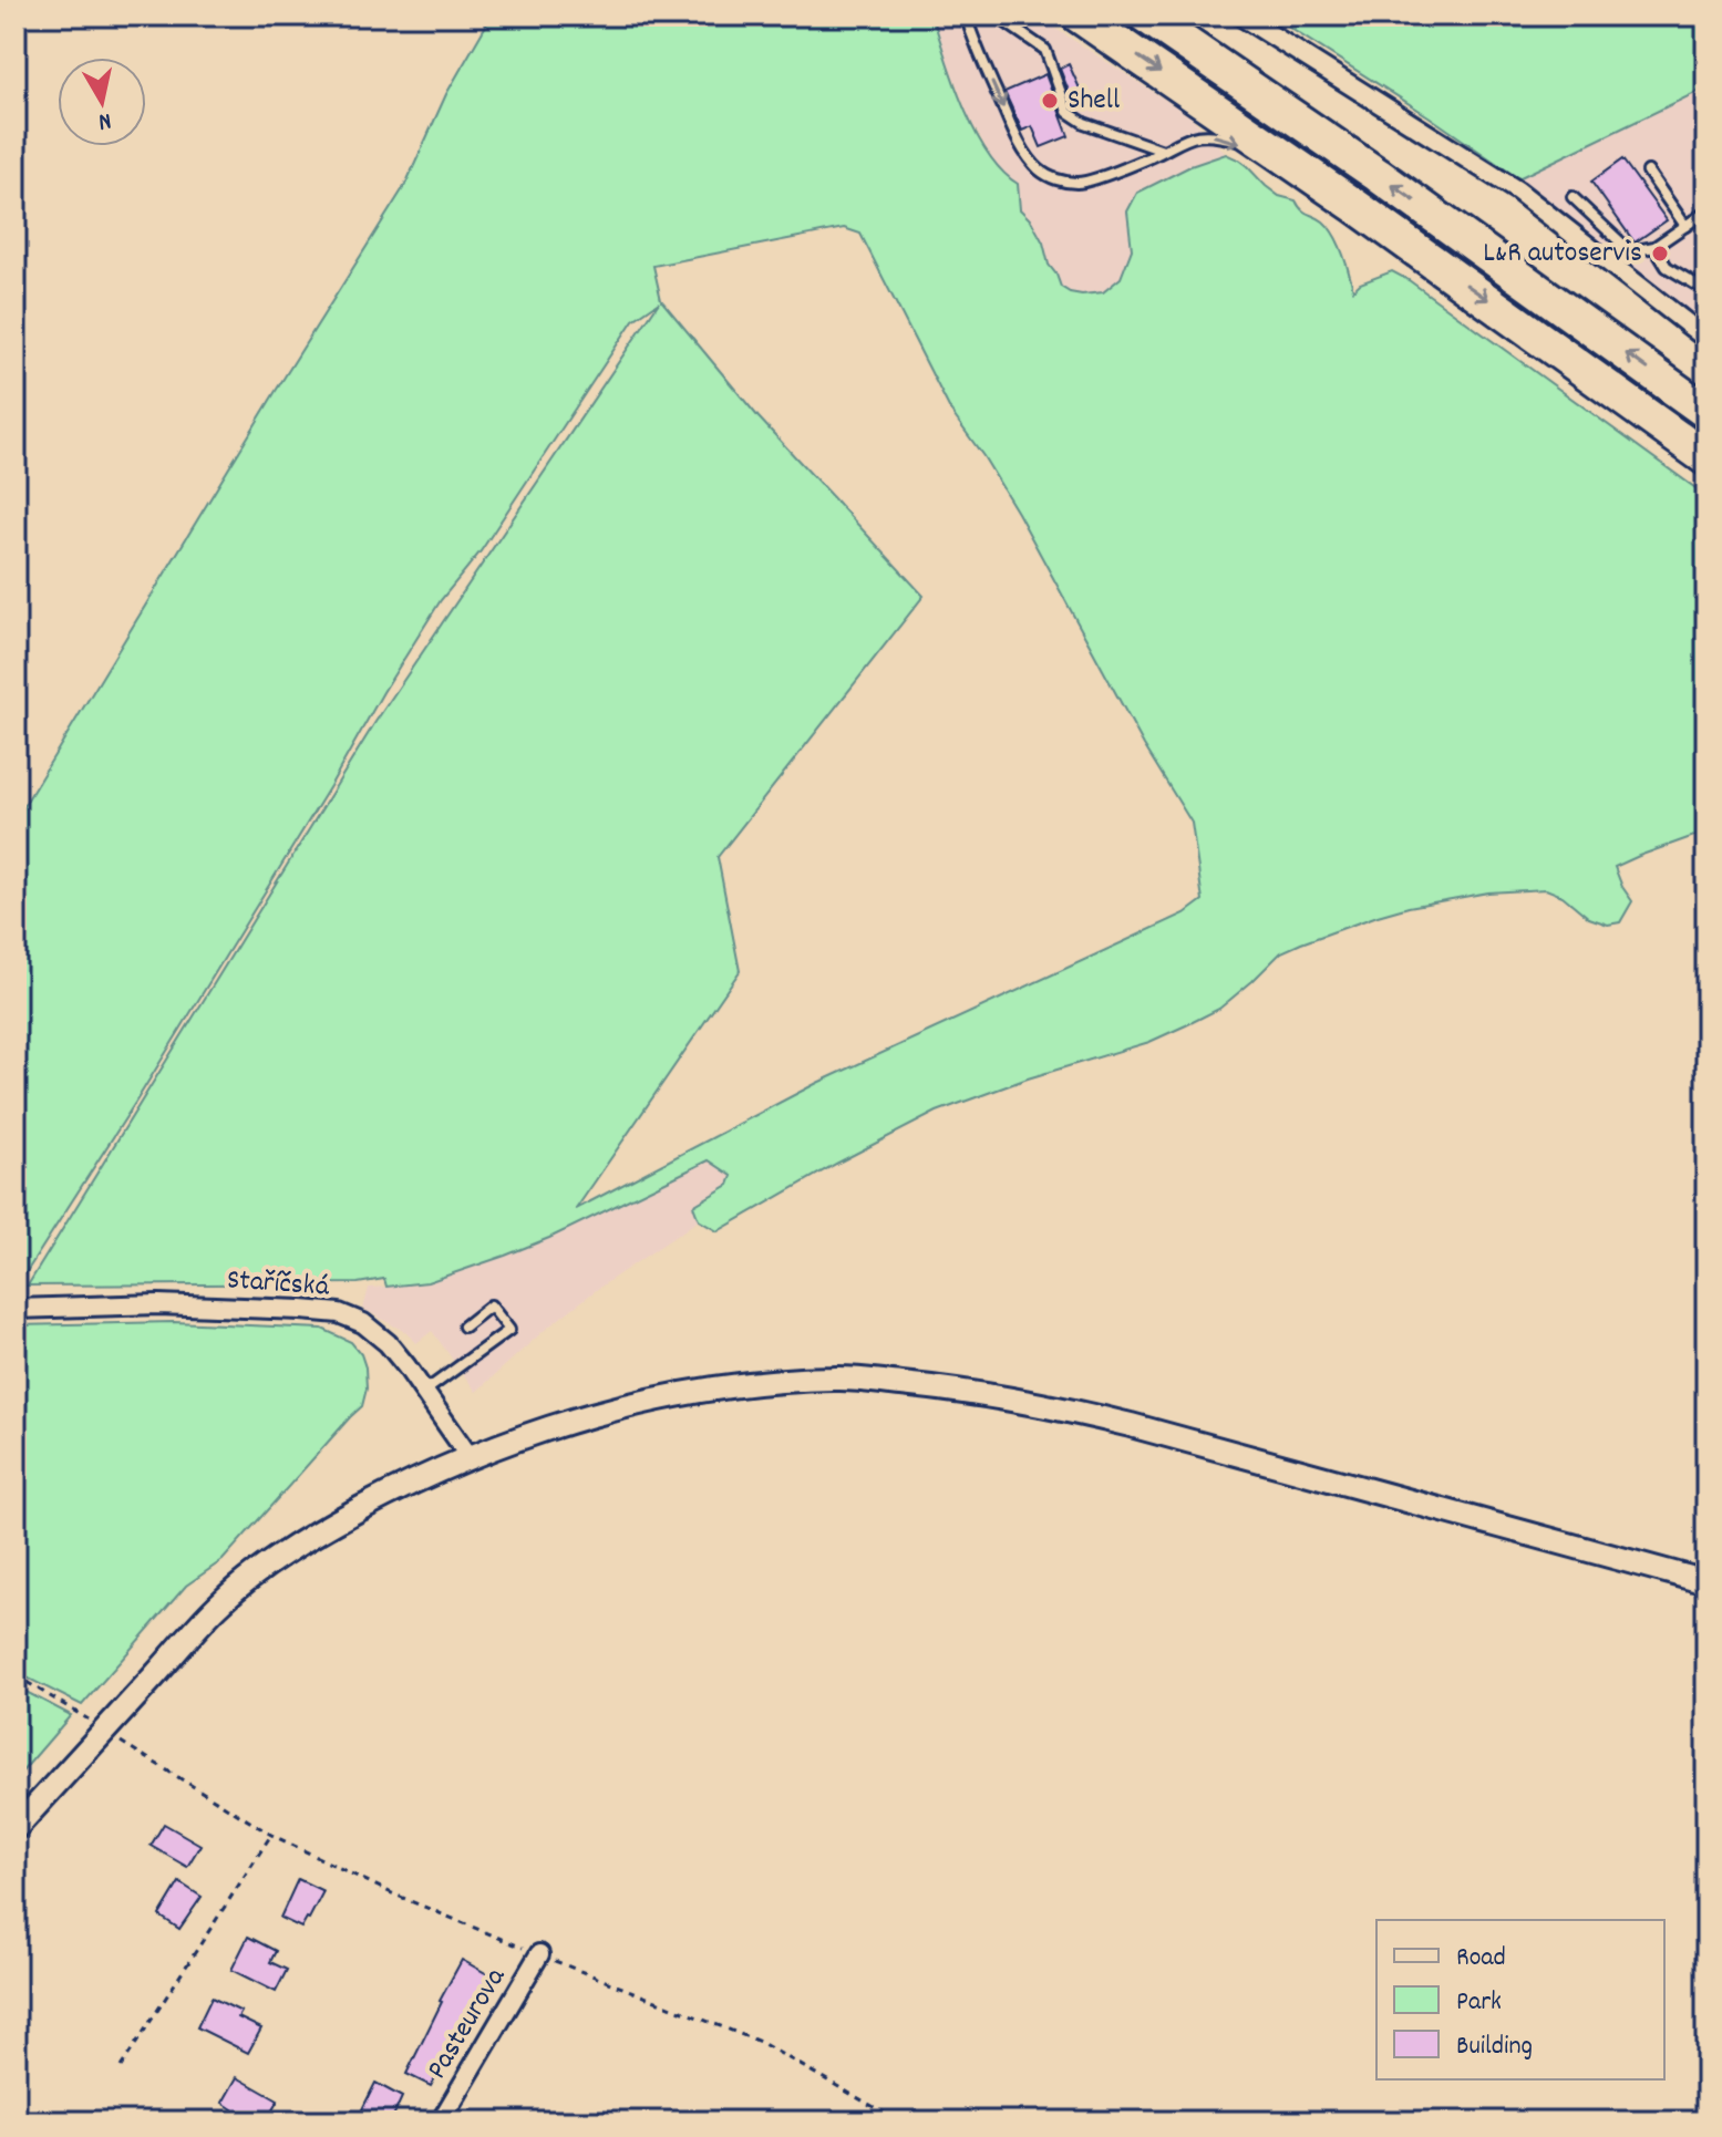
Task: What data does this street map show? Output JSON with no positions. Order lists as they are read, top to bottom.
{
  "streets": {
    "street": ["Staříčská", "Pasteurova"]
  },
  "places": ["Shell", "L&R autoservis"],
  "legend": ["Road", "Park", "Building"],
  "north": "bottom"
}
